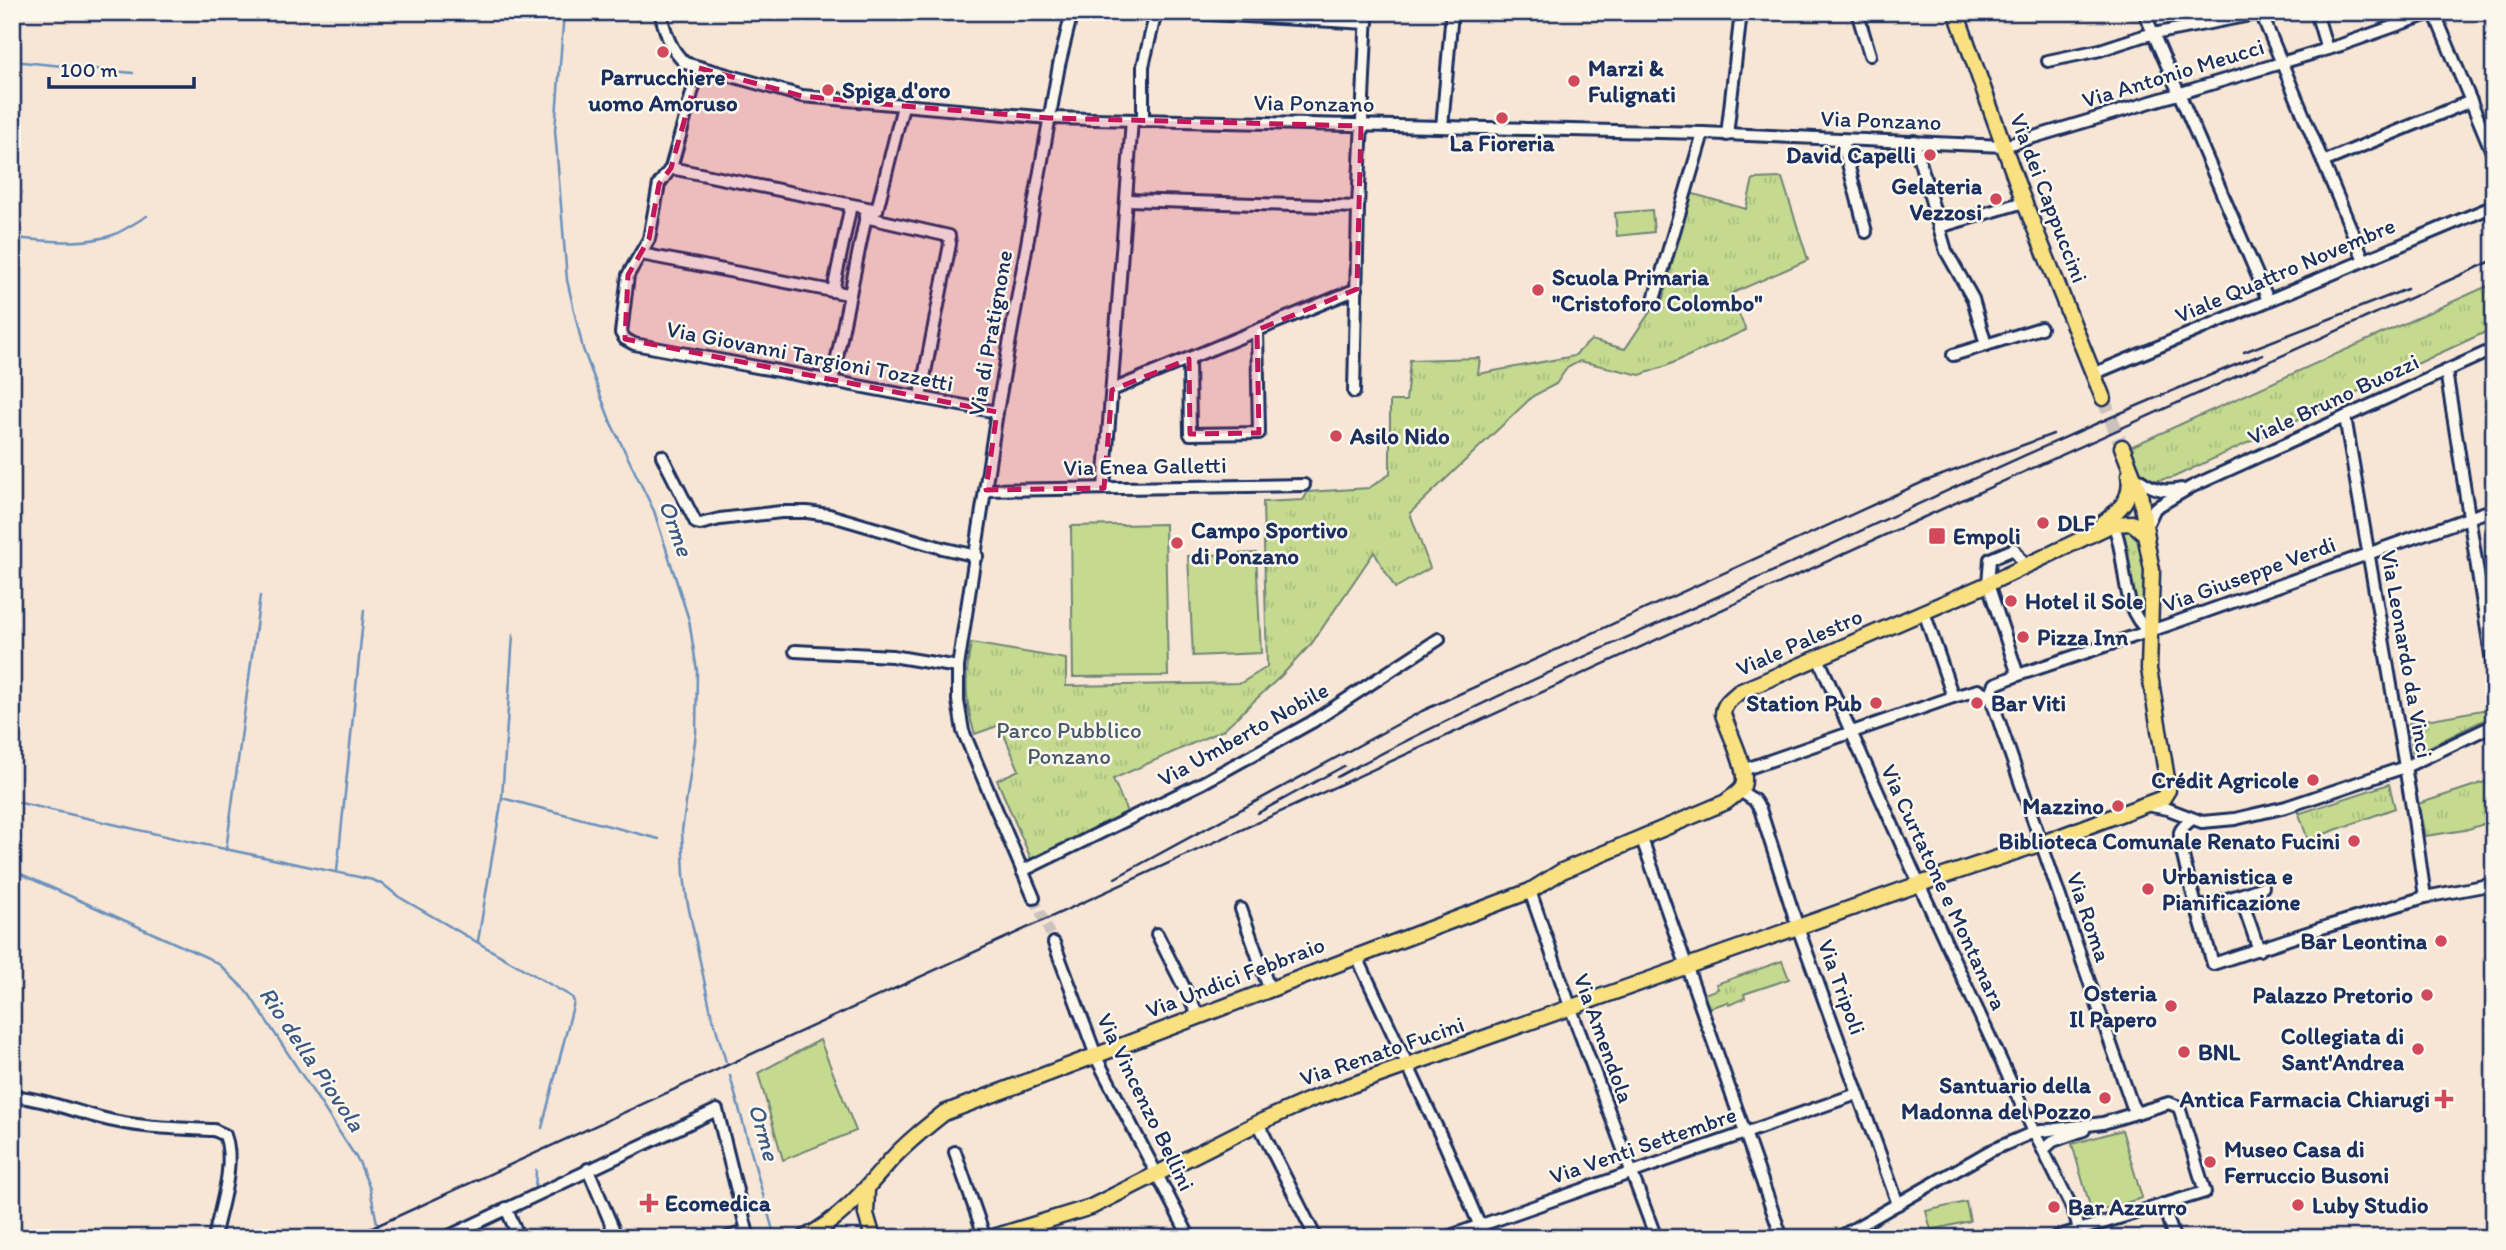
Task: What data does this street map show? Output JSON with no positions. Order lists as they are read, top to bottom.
{
  "streets": {
    "main road": [
      "Via dei Cappuccini",
      "Viale Palestro",
      "Via Undici Febbraio",
      "Via Renato Fucini"
    ],
    "street": [
      "Via Antonio Meucci",
      "Via Ponzano",
      "Viale Quattro Novembre",
      "Via di Pratignone",
      "Via Giovanni Targioni Tozzetti",
      "Viale Bruno Buozzi",
      "Via Enea Galletti",
      "Via Giuseppe Verdi",
      "Via Leonardo da Vinci",
      "Via Umberto Nobile",
      "Via Curtatone e Montanara",
      "Via Roma",
      "Via Tripoli",
      "Via Amendola",
      "Via Vincenzo Bellini",
      "Via Venti Settembre"
    ]
  },
  "crossings": [
    ["Via Antonio Meucci", "Via Ponzano"],
    ["Via Antonio Meucci", "Via dei Cappuccini"],
    ["Via Ponzano", "Via dei Cappuccini"],
    ["Via Ponzano", "Via di Pratignone"],
    ["Via dei Cappuccini", "Viale Quattro Novembre"],
    ["Via di Pratignone", "Via Giovanni Targioni Tozzetti"],
    ["Via di Pratignone", "Via Enea Galletti"],
    ["Via di Pratignone", "Via Umberto Nobile"],
    ["Viale Bruno Buozzi", "Via Leonardo da Vinci"],
    ["Via Giuseppe Verdi", "Via Leonardo da Vinci"],
    ["Via Giuseppe Verdi", "Via Roma"],
    ["Viale Palestro", "Via Curtatone e Montanara"],
    ["Viale Palestro", "Via Tripoli"],
    ["Via Curtatone e Montanara", "Via Renato Fucini"],
    ["Via Roma", "Via Renato Fucini"],
    ["Via Undici Febbraio", "Via Amendola"],
    ["Via Undici Febbraio", "Via Vincenzo Bellini"],
    ["Via Tripoli", "Via Renato Fucini"],
    ["Via Tripoli", "Via Venti Settembre"],
    ["Via Amendola", "Via Renato Fucini"],
    ["Via Amendola", "Via Venti Settembre"],
    ["Via Renato Fucini", "Via Vincenzo Bellini"]
  ],
  "water": ["Orme", "Rio della Piovola"],
  "parks": ["Parco Pubblico Ponzano"],
  "places": {
    "other": [
      "Parrucchiere uomo Amoruso",
      "Marzi & Fulignati",
      "Spiga d'oro",
      "La Fioreria",
      "David Capelli",
      "Gelateria Vezzosi",
      "Scuola Primaria \"Cristoforo Colombo\"",
      "Asilo Nido",
      "DLF",
      "Campo Sportivo di Ponzano",
      "Hotel il Sole",
      "Pizza Inn",
      "Station Pub",
      "Bar Viti",
      "Crédit Agricole",
      "Mazzino",
      "Biblioteca Comunale Renato Fucini",
      "Urbanistica e Pianificazione",
      "Bar Leontina",
      "Palazzo Pretorio",
      "Osteria Il Papero",
      "Collegiata di Sant'Andrea",
      "BNL",
      "Santuario della Madonna del Pozzo",
      "Museo Casa di Ferruccio Busoni",
      "Luby Studio",
      "Bar Azzurro"
    ],
    "transit": ["Empoli"],
    "health": ["Antica Farmacia Chiarugi", "Ecomedica"]
  },
  "scale_bar": "100 m"
}
